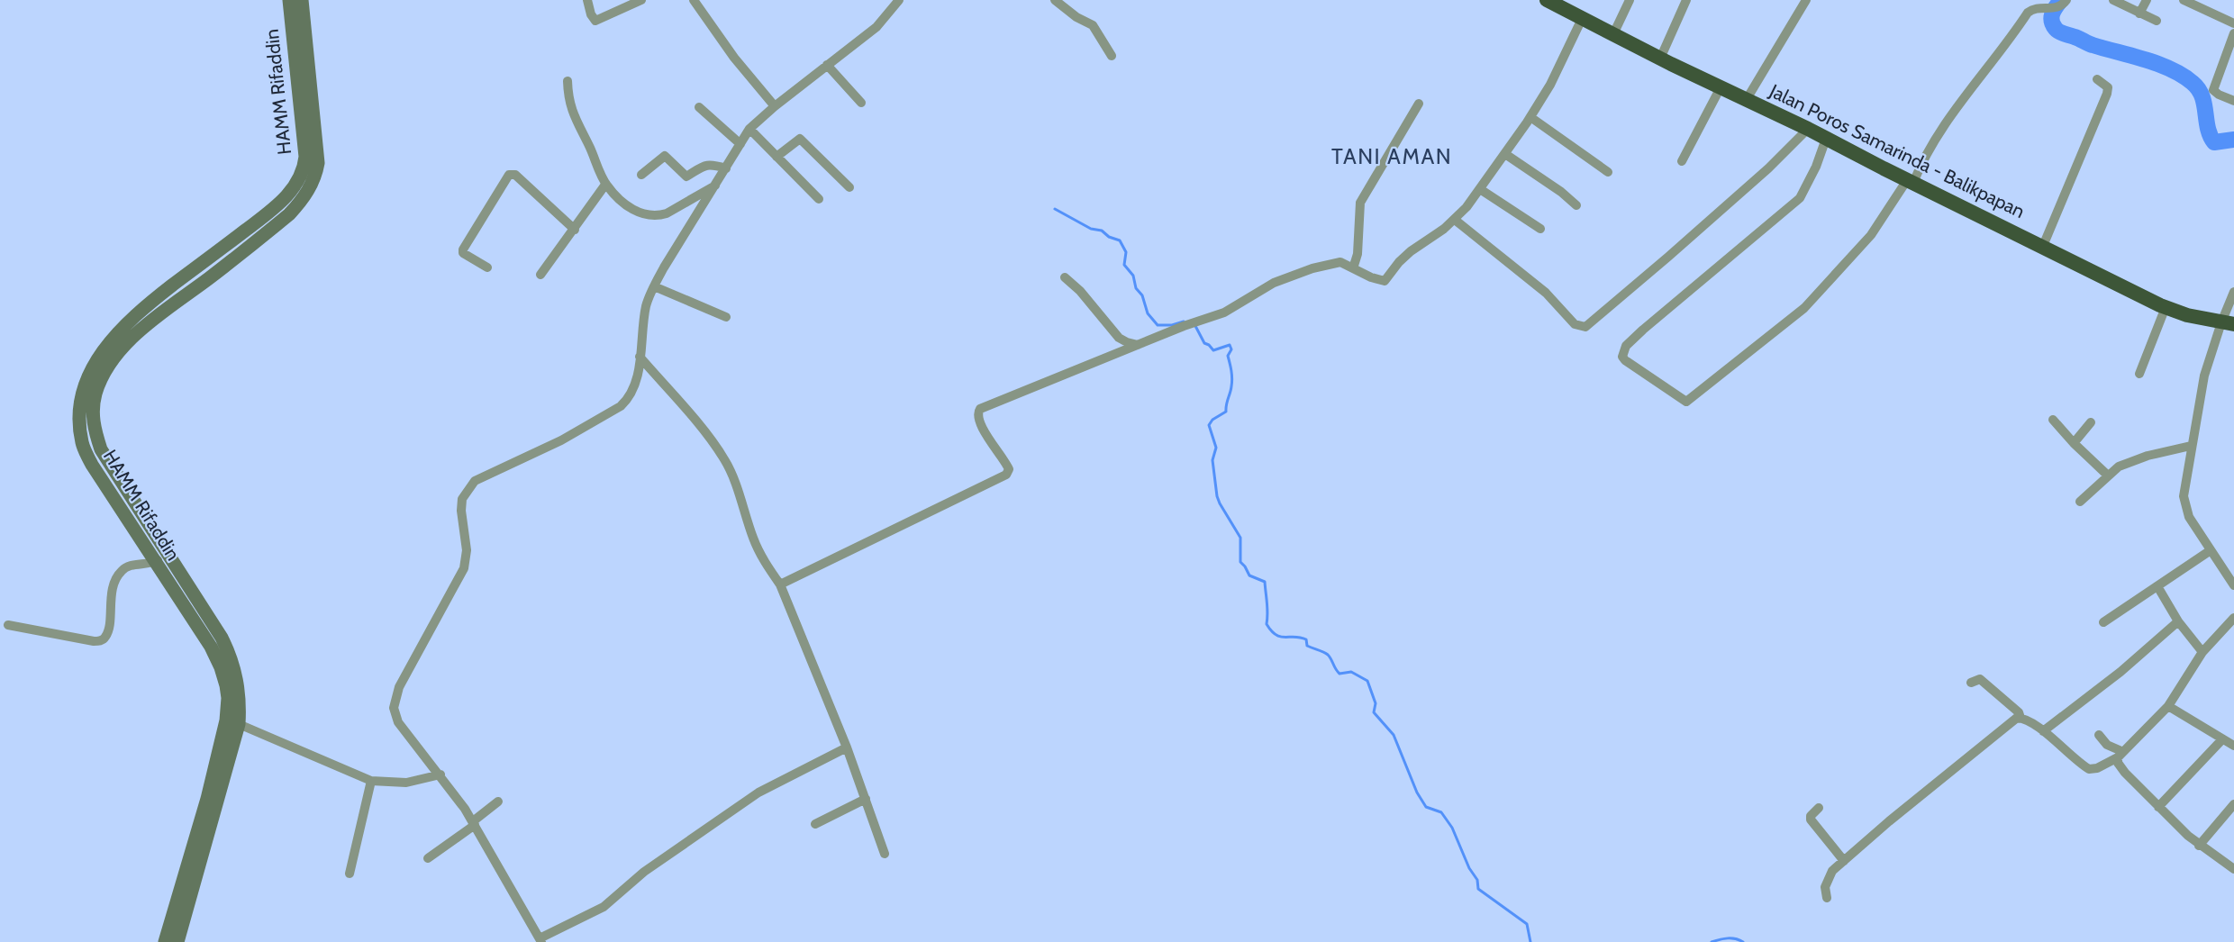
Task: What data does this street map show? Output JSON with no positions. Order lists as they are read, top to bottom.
{
  "streets": {
    "highway": ["Jalan Poros Samarinda - Balikpapan"],
    "main road": ["HAMM Rifaddin"]
  },
  "districts": ["TANI AMAN"]
}
